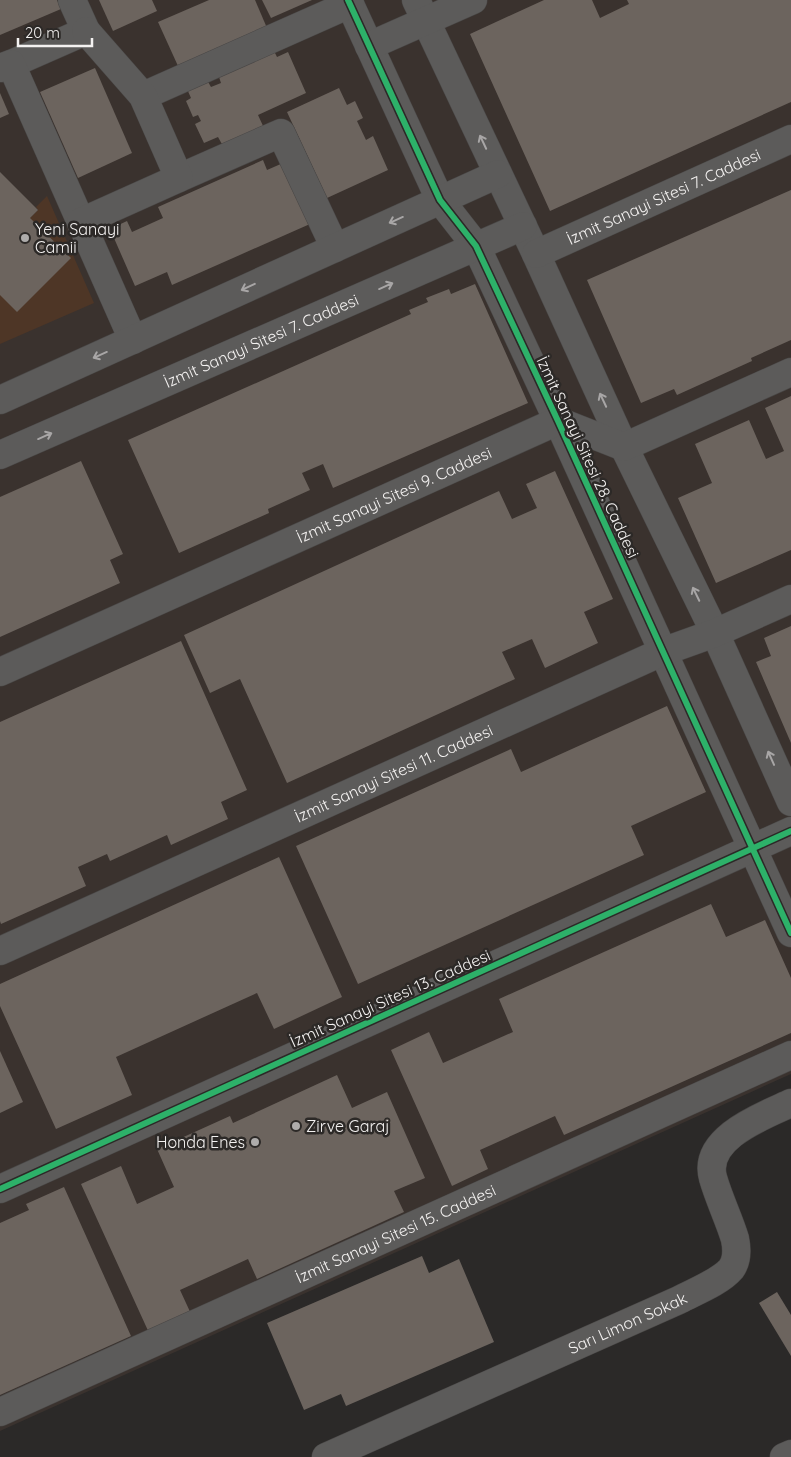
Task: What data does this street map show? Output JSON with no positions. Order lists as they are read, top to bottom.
{
  "streets": {
    "street": [
      "İzmit Sanayi Sitesi 7. Caddesi",
      "İzmit Sanayi Sitesi 28. Caddesi",
      "İzmit Sanayi Sitesi 9. Caddesi",
      "İzmit Sanayi Sitesi 11. Caddesi",
      "İzmit Sanayi Sitesi 13. Caddesi",
      "İzmit Sanayi Sitesi 15. Caddesi",
      "Sarı Limon Sokak"
    ]
  },
  "crossings": [
    ["İzmit Sanayi Sitesi 7. Caddesi", "İzmit Sanayi Sitesi 28. Caddesi"],
    ["İzmit Sanayi Sitesi 28. Caddesi", "İzmit Sanayi Sitesi 9. Caddesi"],
    ["İzmit Sanayi Sitesi 28. Caddesi", "İzmit Sanayi Sitesi 11. Caddesi"],
    ["İzmit Sanayi Sitesi 28. Caddesi", "İzmit Sanayi Sitesi 13. Caddesi"]
  ],
  "places": ["Yeni Sanayi Camii", "Zirve Garaj", "Honda Enes"],
  "scale_bar": "20 m"
}
